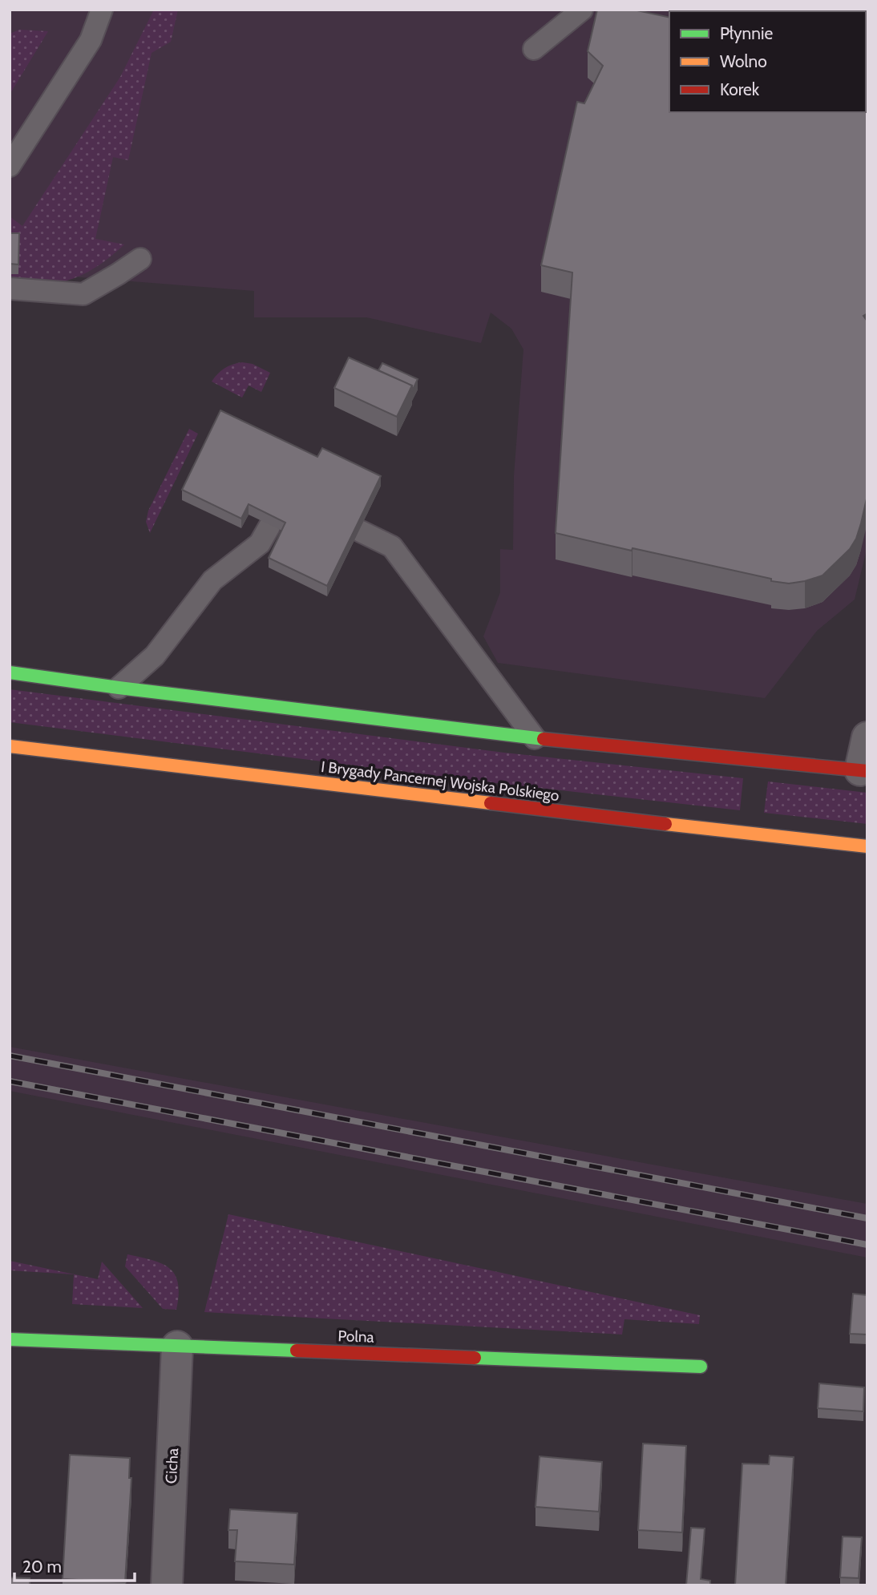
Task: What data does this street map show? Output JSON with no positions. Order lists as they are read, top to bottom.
{
  "streets": {
    "main road": ["I Brygady Pancernej Wojska Polskiego", "Polna"],
    "street": ["Cicha"]
  },
  "crossings": [
    ["Polna", "Cicha"]
  ],
  "legend": ["Płynnie", "Wolno", "Korek"],
  "scale_bar": "20 m"
}
